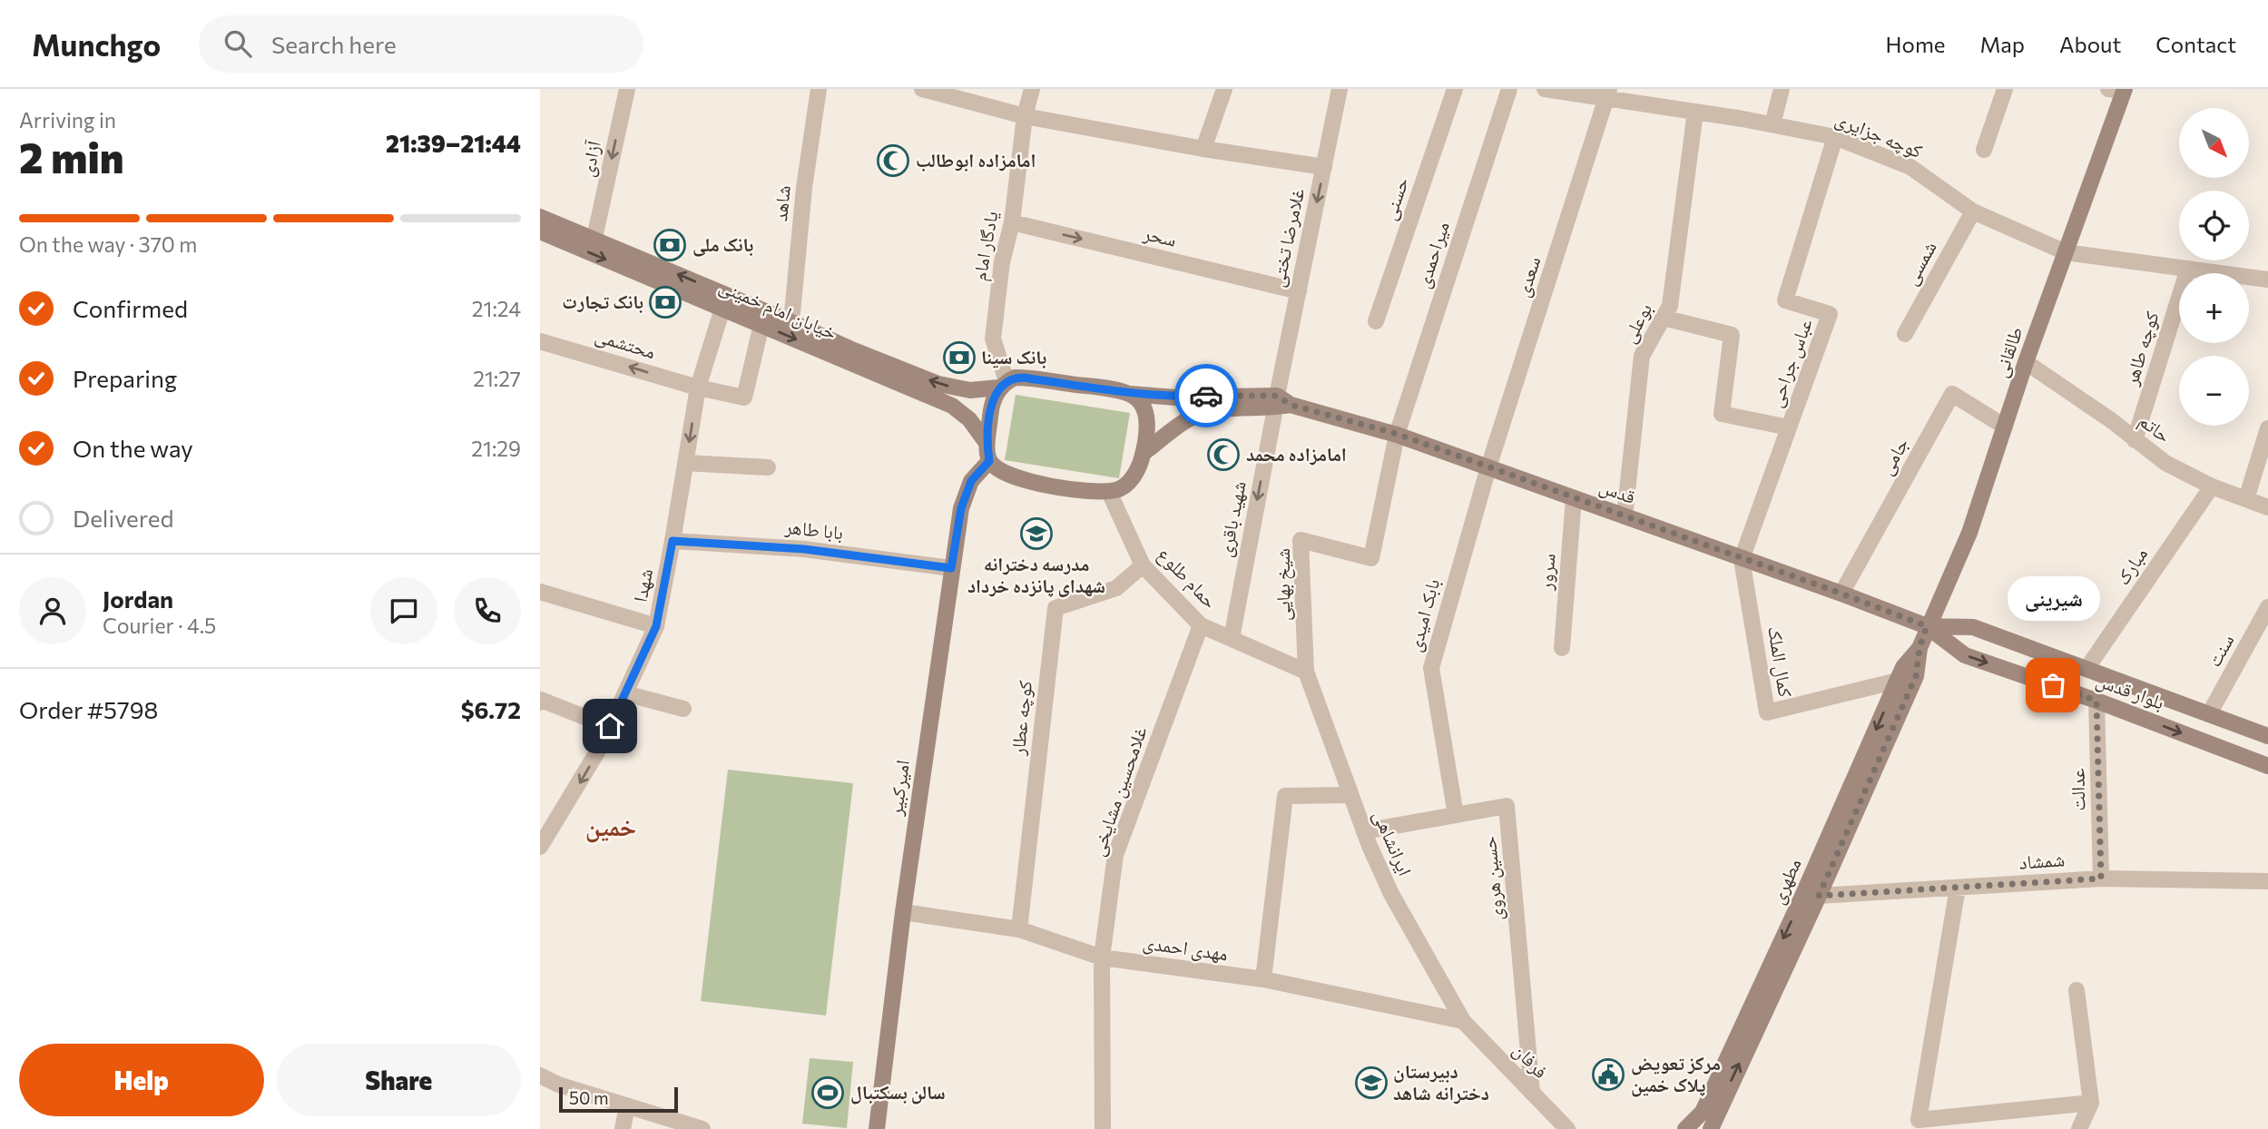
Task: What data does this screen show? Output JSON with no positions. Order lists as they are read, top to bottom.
{
  "streets": {
    "main road": [
      "خیابان امام خمینی",
      "طالقانی",
      "قدس",
      "بلوار قدس",
      "امیرکبیر",
      "مطهری"
    ],
    "street": [
      "کوچه جزایری",
      "آزادی",
      "حسنی",
      "شاهد",
      "سحر",
      "غلامرضا تختی",
      "یادگار امام",
      "میراحمدی",
      "شمسی",
      "سعدی",
      "بوعلی",
      "محتشمی",
      "کوچه طاهر",
      "عباس جراحی",
      "حاتم",
      "جامی",
      "شهید باقری",
      "بابا طاهر",
      "مبارک",
      "سرور",
      "حمام طلوع",
      "شیخ بهایی",
      "شهدا",
      "بابک امیدی",
      "سنت",
      "کمال الملک",
      "کوچه عطار",
      "عدالت",
      "غلامحسین مشایخی",
      "ایرانشاهی",
      "شمشاد",
      "حسین هروی",
      "مهدی احمدی",
      "فرفان"
    ]
  },
  "crossings": [
    ["کوچه جزایری", "شمسی"],
    ["کوچه جزایری", "سعدی"],
    ["کوچه جزایری", "بوعلی"],
    ["کوچه جزایری", "کوچه طاهر"],
    ["کوچه جزایری", "طالقانی"],
    ["کوچه جزایری", "عباس جراحی"],
    ["آزادی", "خیابان امام خمینی"],
    ["شاهد", "خیابان امام خمینی"],
    ["سحر", "غلامرضا تختی"],
    ["سحر", "یادگار امام"],
    ["غلامرضا تختی", "قدس"],
    ["غلامرضا تختی", "شهید باقری"],
    ["یادگار امام", "خیابان امام خمینی"],
    ["یادگار امام", "قدس"],
    ["یادگار امام", "حمام طلوع"],
    ["یادگار امام", "امیرکبیر"],
    ["میراحمدی", "قدس"],
    ["میراحمدی", "شیخ بهایی"],
    ["سعدی", "قدس"],
    ["سعدی", "بابک امیدی"],
    ["خیابان امام خمینی", "محتشمی"],
    ["خیابان امام خمینی", "قدس"],
    ["خیابان امام خمینی", "حمام طلوع"],
    ["خیابان امام خمینی", "شهدا"],
    ["خیابان امام خمینی", "امیرکبیر"],
    ["بوعلی", "قدس"],
    ["محتشمی", "شهدا"],
    ["کوچه طاهر", "حاتم"],
    ["طالقانی", "حاتم"],
    ["طالقانی", "جامی"],
    ["طالقانی", "قدس"],
    ["طالقانی", "بلوار قدس"],
    ["طالقانی", "مطهری"],
    ["عباس جراحی", "قدس"],
    ["عباس جراحی", "کمال الملک"],
    ["حاتم", "مبارک"],
    ["جامی", "قدس"],
    ["قدس", "شهید باقری"],
    ["قدس", "سرور"],
    ["قدس", "حمام طلوع"],
    ["قدس", "شیخ بهایی"],
    ["قدس", "بابک امیدی"],
    ["قدس", "کمال الملک"],
    ["قدس", "بلوار قدس"],
    ["قدس", "امیرکبیر"],
    ["قدس", "مطهری"],
    ["شهید باقری", "حمام طلوع"],
    ["بابا طاهر", "شهدا"],
    ["بابا طاهر", "امیرکبیر"],
    ["مبارک", "بلوار قدس"],
    ["حمام طلوع", "شیخ بهایی"],
    ["حمام طلوع", "کوچه عطار"],
    ["حمام طلوع", "امیرکبیر"],
    ["حمام طلوع", "غلامحسین مشایخی"],
    ["حمام طلوع", "ایرانشاهی"],
    ["شیخ بهایی", "ایرانشاهی"],
    ["بابک امیدی", "حسین هروی"],
    ["سنت", "بلوار قدس"],
    ["کمال الملک", "مطهری"],
    ["بلوار قدس", "عدالت"],
    ["بلوار قدس", "مطهری"],
    ["کوچه عطار", "مهدی احمدی"],
    ["امیرکبیر", "مهدی احمدی"],
    ["عدالت", "شمشاد"],
    ["غلامحسین مشایخی", "مهدی احمدی"],
    ["ایرانشاهی", "حسین هروی"],
    ["ایرانشاهی", "مهدی احمدی"],
    ["ایرانشاهی", "فرفان"],
    ["شمشاد", "مطهری"],
    ["حسین هروی", "فرفان"],
    ["مهدی احمدی", "فرفان"]
  ],
  "one_way": [
    "آزادی",
    "غلامرضا تختی",
    "محتشمی",
    "شهید باقری",
    "شهدا"
  ],
  "districts": ["خمین"],
  "places": {
    "mosque": ["امامزاده ابوطالب", "امامزاده محمد"],
    "bank": ["بانک ملی", "بانک تجارت", "بانک سینا"],
    "school or university": ["مدرسه دخترانه شهدای پانزده خرداد", "دبیرستان دخترانه شاهد"],
    "other": ["شیرینی"],
    "public building": ["مرکز تعویض پلاک خمین"],
    "sports": ["سالن بسکتبال"]
  },
  "scale_bar": "50 m",
  "north": "bottom right",
  "page": {
    "header": "Munchgo",
    "search": "Search here",
    "nav": [
      "Home",
      "Map",
      "About",
      "Contact"
    ],
    "heading": ["2 min", "Arriving in", "21:39–21:44"],
    "panel": [
      "Jordan",
      "Courier · 4.5",
      "Order #5798",
      "$6.72"
    ],
    "map_buttons": ["+", "−"],
    "bar": "On the way · 370 m",
    "list": [
      ["Confirmed", "21:24"],
      ["Preparing", "21:27"],
      ["On the way", "21:29"],
      "Delivered"
    ],
    "bubble": "شیرینی",
    "buttons": ["Help", "Share"],
    "scale": "50 m"
  }
}
